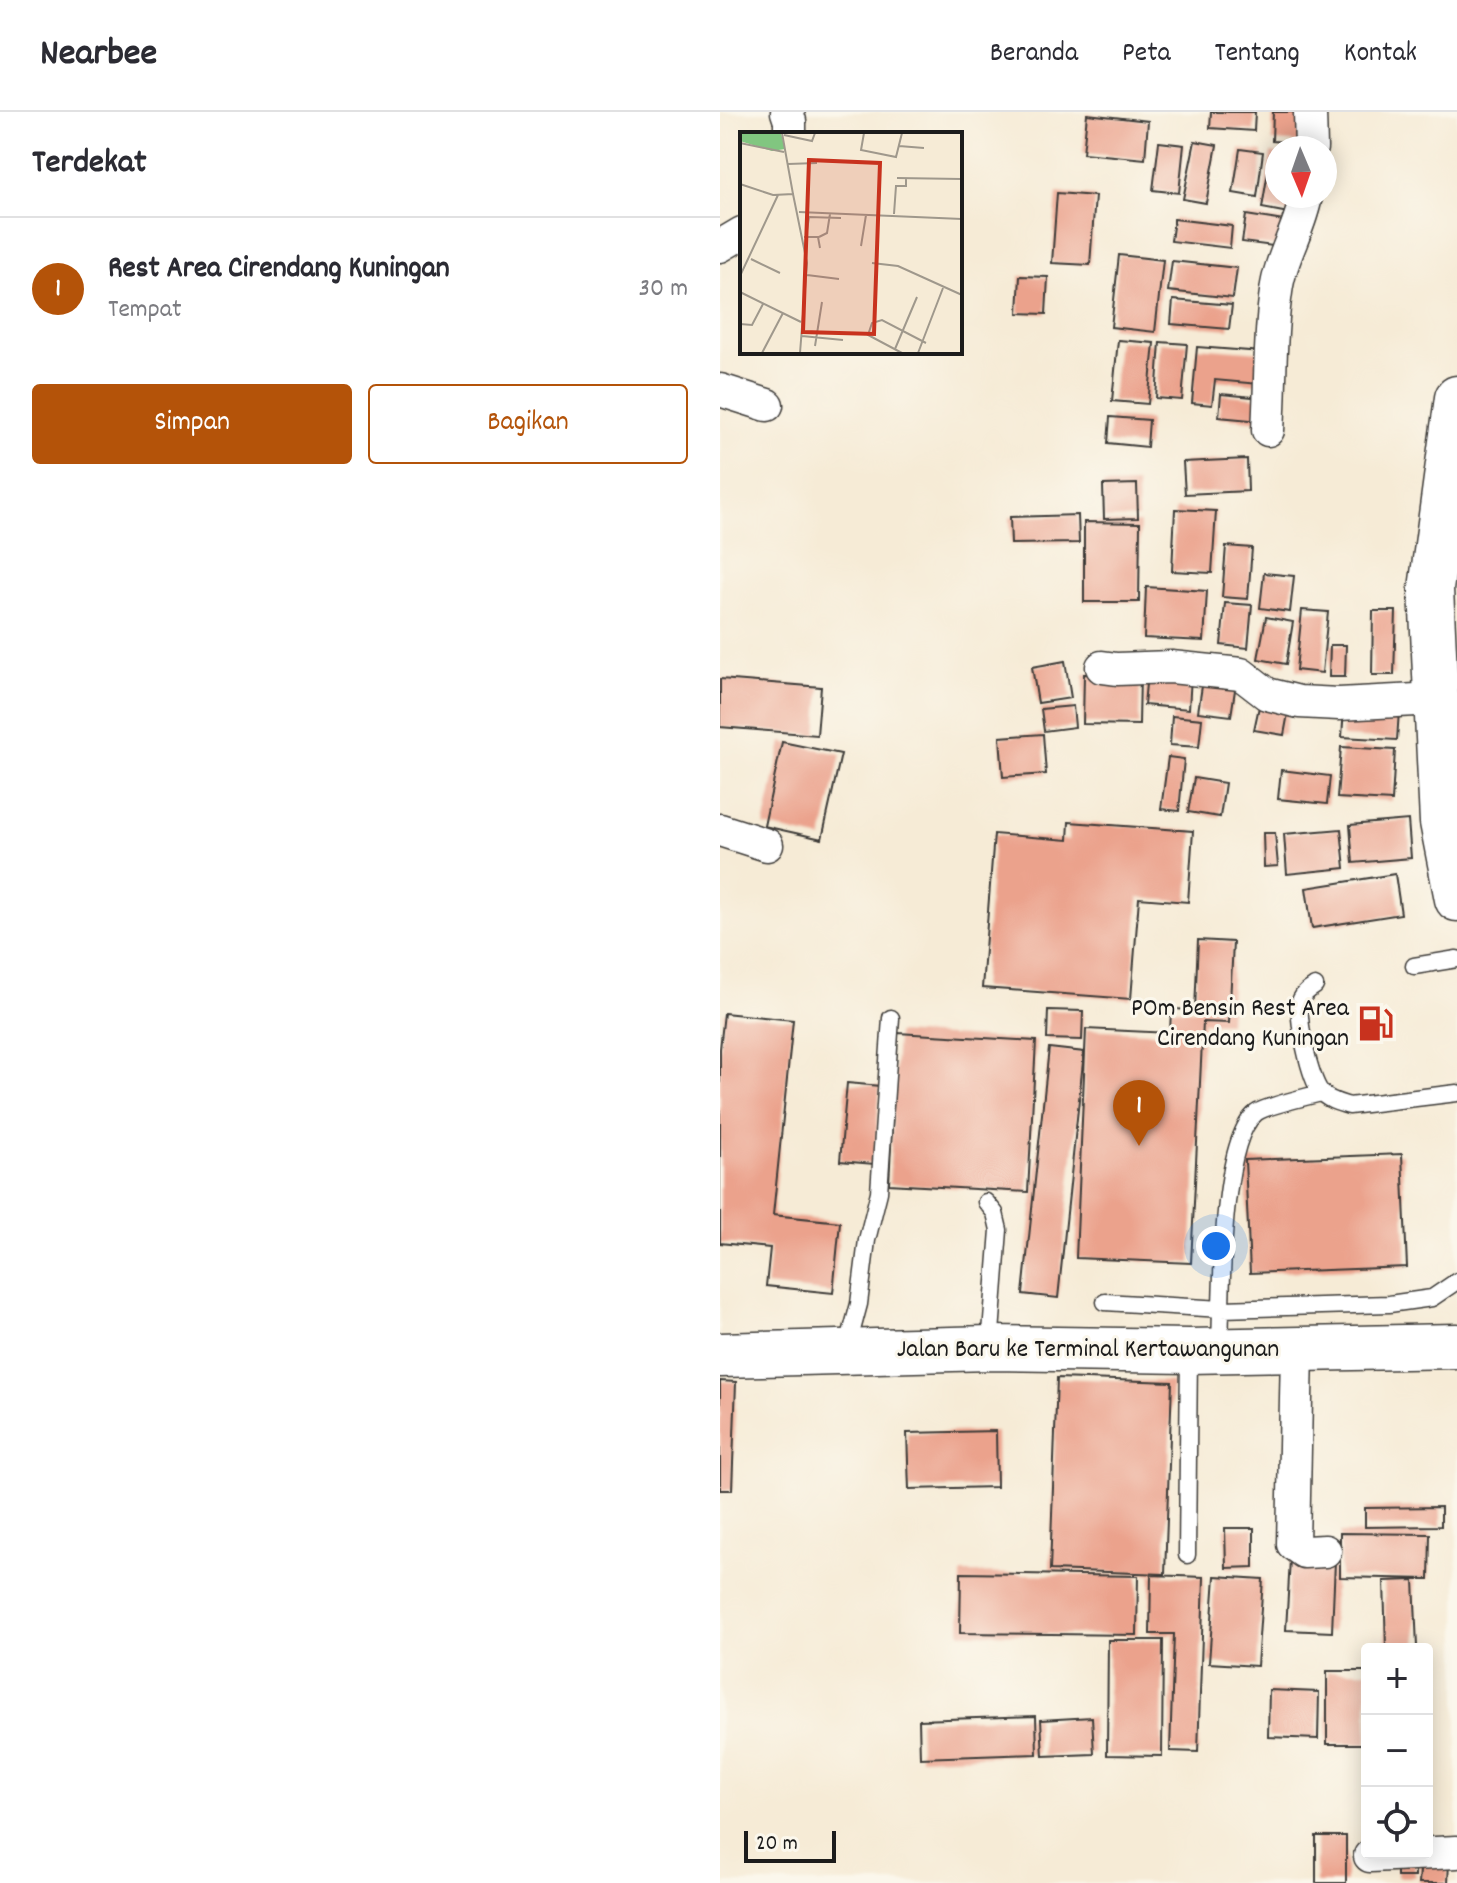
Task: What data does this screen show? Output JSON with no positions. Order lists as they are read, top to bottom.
{
  "streets": {
    "main road": ["Jalan Baru ke Terminal Kertawangunan"]
  },
  "places": {
    "fuel station": ["POm Bensin Rest Area Cirendang Kuningan"]
  },
  "scale_bar": "20 m",
  "north": "bottom",
  "page": {
    "header": "Nearbee",
    "nav": [
      "Beranda",
      "Peta",
      "Tentang",
      "Kontak"
    ],
    "heading": "Terdekat",
    "list": [
      {
        "mark": "1",
        "name": "Rest Area Cirendang Kuningan",
        "note": "Tempat",
        "value": "30 m"
      }
    ],
    "buttons": ["Simpan", "Bagikan"],
    "pins": "1",
    "map_buttons": ["+", "−"],
    "scale": "20 m"
  }
}
